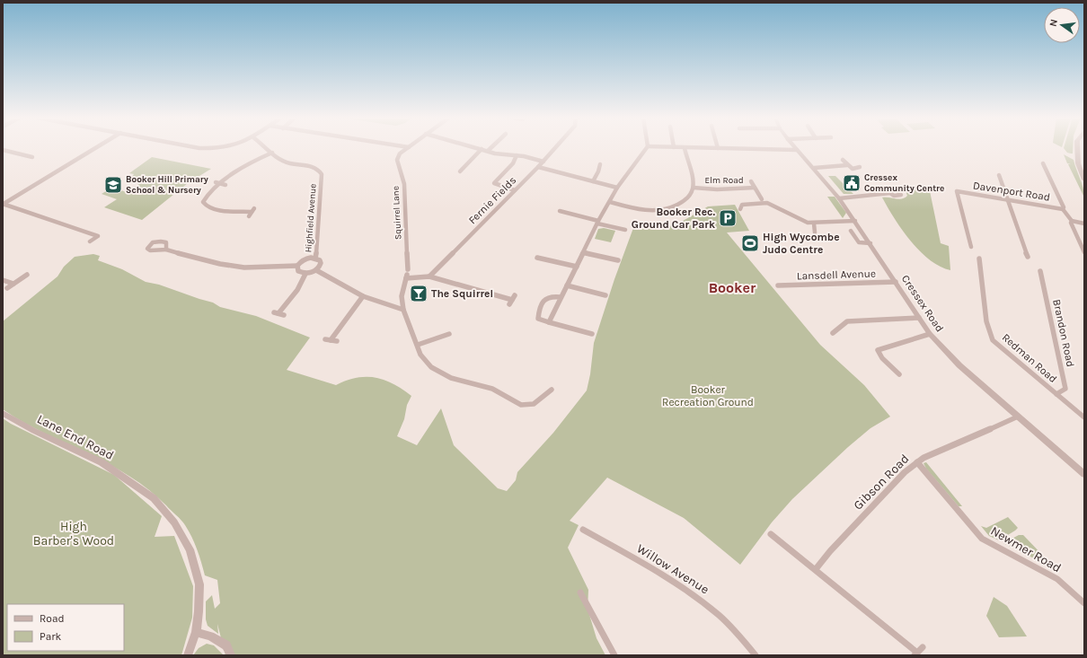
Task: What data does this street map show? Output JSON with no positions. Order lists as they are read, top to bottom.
{
  "streets": {
    "street": [
      "Elm Road",
      "Davenport Road",
      "Fernie Fields",
      "Squirrel Lane",
      "Highfield Avenue",
      "Lansdell Avenue",
      "Cressex Road",
      "Brandon Road",
      "Redman Road",
      "Lane End Road",
      "Gibson Road",
      "Newmer Road",
      "Willow Avenue"
    ]
  },
  "crossings": [
    ["Lansdell Avenue", "Cressex Road"],
    ["Cressex Road", "Gibson Road"],
    ["Brandon Road", "Redman Road"],
    ["Gibson Road", "Newmer Road"]
  ],
  "districts": ["Booker"],
  "parks": ["Booker Recreation Ground", "High Barber's Wood"],
  "places": {
    "public building": ["Cressex Community Centre"],
    "school or university": ["Booker Hill Primary School & Nursery"],
    "parking": ["Booker Rec. Ground Car Park"],
    "sports": ["High Wycombe Judo Centre"],
    "bar": ["The Squirrel"]
  },
  "legend": ["Road", "Park"],
  "north": "left"
}
